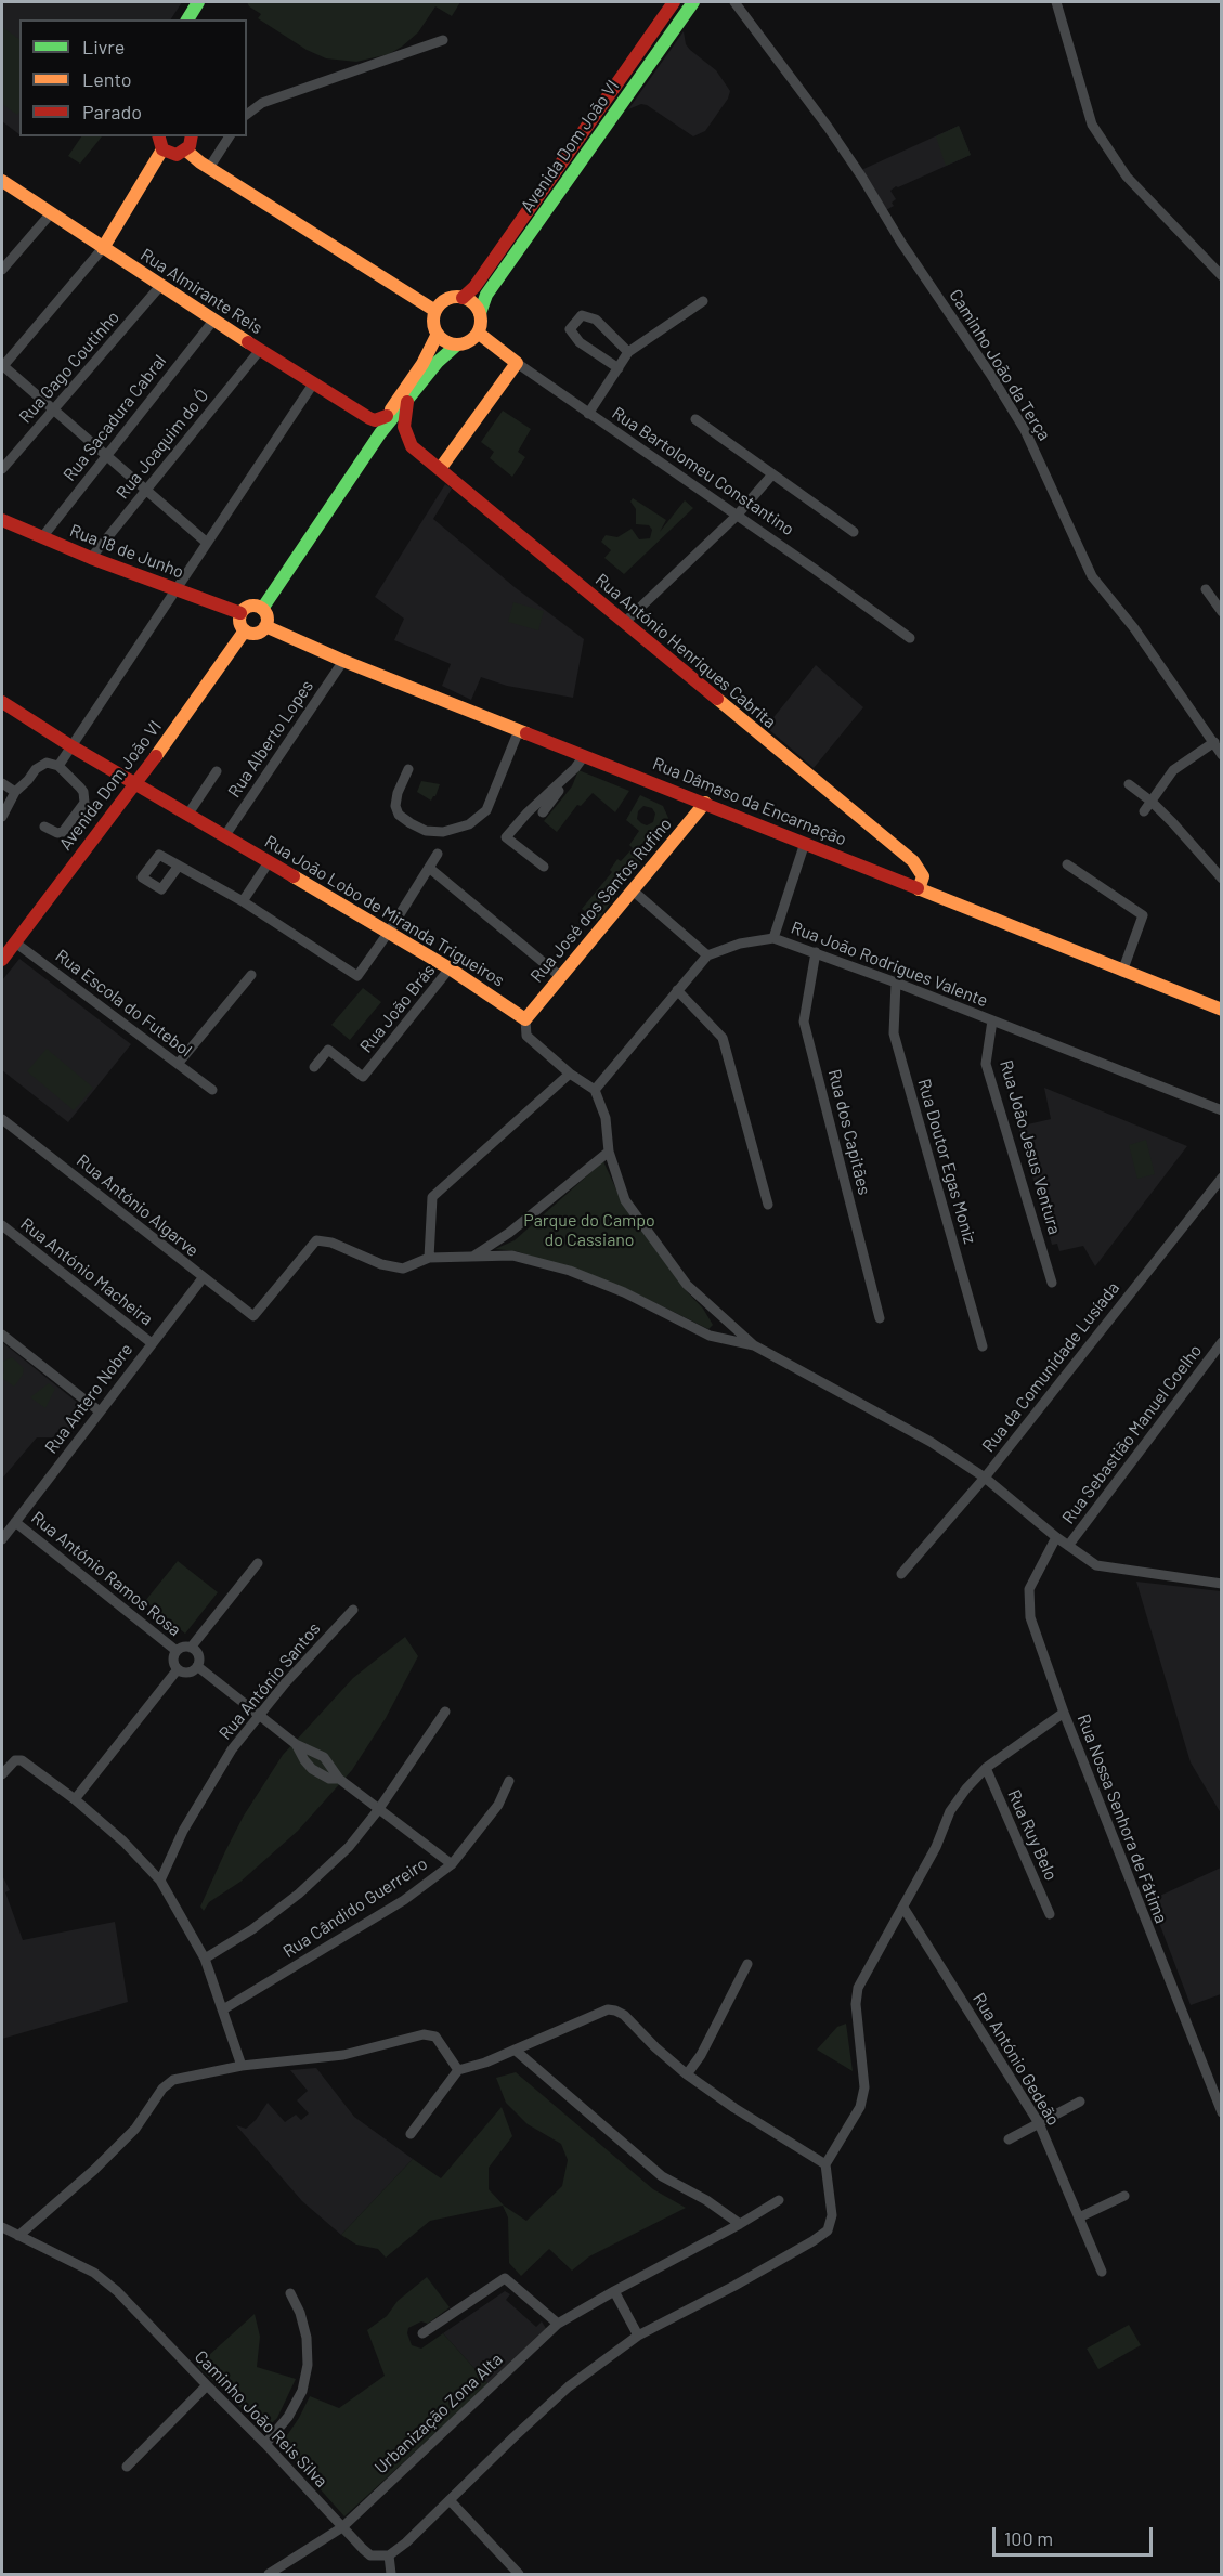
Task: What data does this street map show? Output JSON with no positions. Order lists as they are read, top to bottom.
{
  "streets": {
    "main road": [
      "Avenida Dom João VI",
      "Rua Almirante Reis",
      "Rua Bartolomeu Constantino",
      "Rua 18 de Junho",
      "Rua António Henriques Cabrita",
      "Rua Dâmaso da Encarnação",
      "Rua José dos Santos Rufino",
      "Rua João Lobo de Miranda Trigueiros"
    ],
    "street": [
      "Caminho João da Terça",
      "Rua Gago Coutinho",
      "Rua Sacadura Cabral",
      "Rua Joaquim do Ó",
      "Rua Alberto Lopes",
      "Rua João Rodrigues Valente",
      "Rua Escola do Futebol",
      "Rua João Brás",
      "Rua dos Capitães",
      "Rua João Jesus Ventura",
      "Rua Doutor Egas Moniz",
      "Rua António Algarve",
      "Rua António Macheira",
      "Rua da Comunidade Lusíada",
      "Rua Antero Nobre",
      "Rua Sebastião Manuel Coelho",
      "Rua António Ramos Rosa",
      "Rua António Santos",
      "Rua Nossa Senhora de Fátima",
      "Rua Ruy Belo",
      "Rua Cândido Guerreiro",
      "Rua António Gedeão",
      "Urbanização Zona Alta",
      "Caminho João Reis Silva"
    ]
  },
  "crossings": [
    ["Avenida Dom João VI", "Rua Bartolomeu Constantino"],
    ["Avenida Dom João VI", "Rua 18 de Junho"],
    ["Avenida Dom João VI", "Rua Dâmaso da Encarnação"],
    ["Avenida Dom João VI", "Rua João Lobo de Miranda Trigueiros"],
    ["Avenida Dom João VI", "Rua Escola do Futebol"],
    ["Rua Almirante Reis", "Rua Gago Coutinho"],
    ["Rua Almirante Reis", "Rua Sacadura Cabral"],
    ["Rua Almirante Reis", "Rua Joaquim do Ó"],
    ["Rua Sacadura Cabral", "Rua 18 de Junho"],
    ["Rua Joaquim do Ó", "Rua 18 de Junho"],
    ["Rua 18 de Junho", "Rua Dâmaso da Encarnação"],
    ["Rua António Henriques Cabrita", "Rua Dâmaso da Encarnação"],
    ["Rua Alberto Lopes", "Rua Dâmaso da Encarnação"],
    ["Rua Alberto Lopes", "Rua João Lobo de Miranda Trigueiros"],
    ["Rua Dâmaso da Encarnação", "Rua José dos Santos Rufino"],
    ["Rua José dos Santos Rufino", "Rua João Lobo de Miranda Trigueiros"],
    ["Rua João Lobo de Miranda Trigueiros", "Rua João Rodrigues Valente"],
    ["Rua João Lobo de Miranda Trigueiros", "Rua João Brás"],
    ["Rua João Rodrigues Valente", "Rua dos Capitães"],
    ["Rua João Rodrigues Valente", "Rua João Jesus Ventura"],
    ["Rua João Rodrigues Valente", "Rua Doutor Egas Moniz"],
    ["Rua António Algarve", "Rua Antero Nobre"],
    ["Rua António Macheira", "Rua Antero Nobre"],
    ["Rua Antero Nobre", "Rua António Ramos Rosa"],
    ["Urbanização Zona Alta", "Caminho João Reis Silva"]
  ],
  "parks": ["Parque do Campo do Cassiano"],
  "legend": ["Livre", "Lento", "Parado"],
  "scale_bar": "100 m"
}
